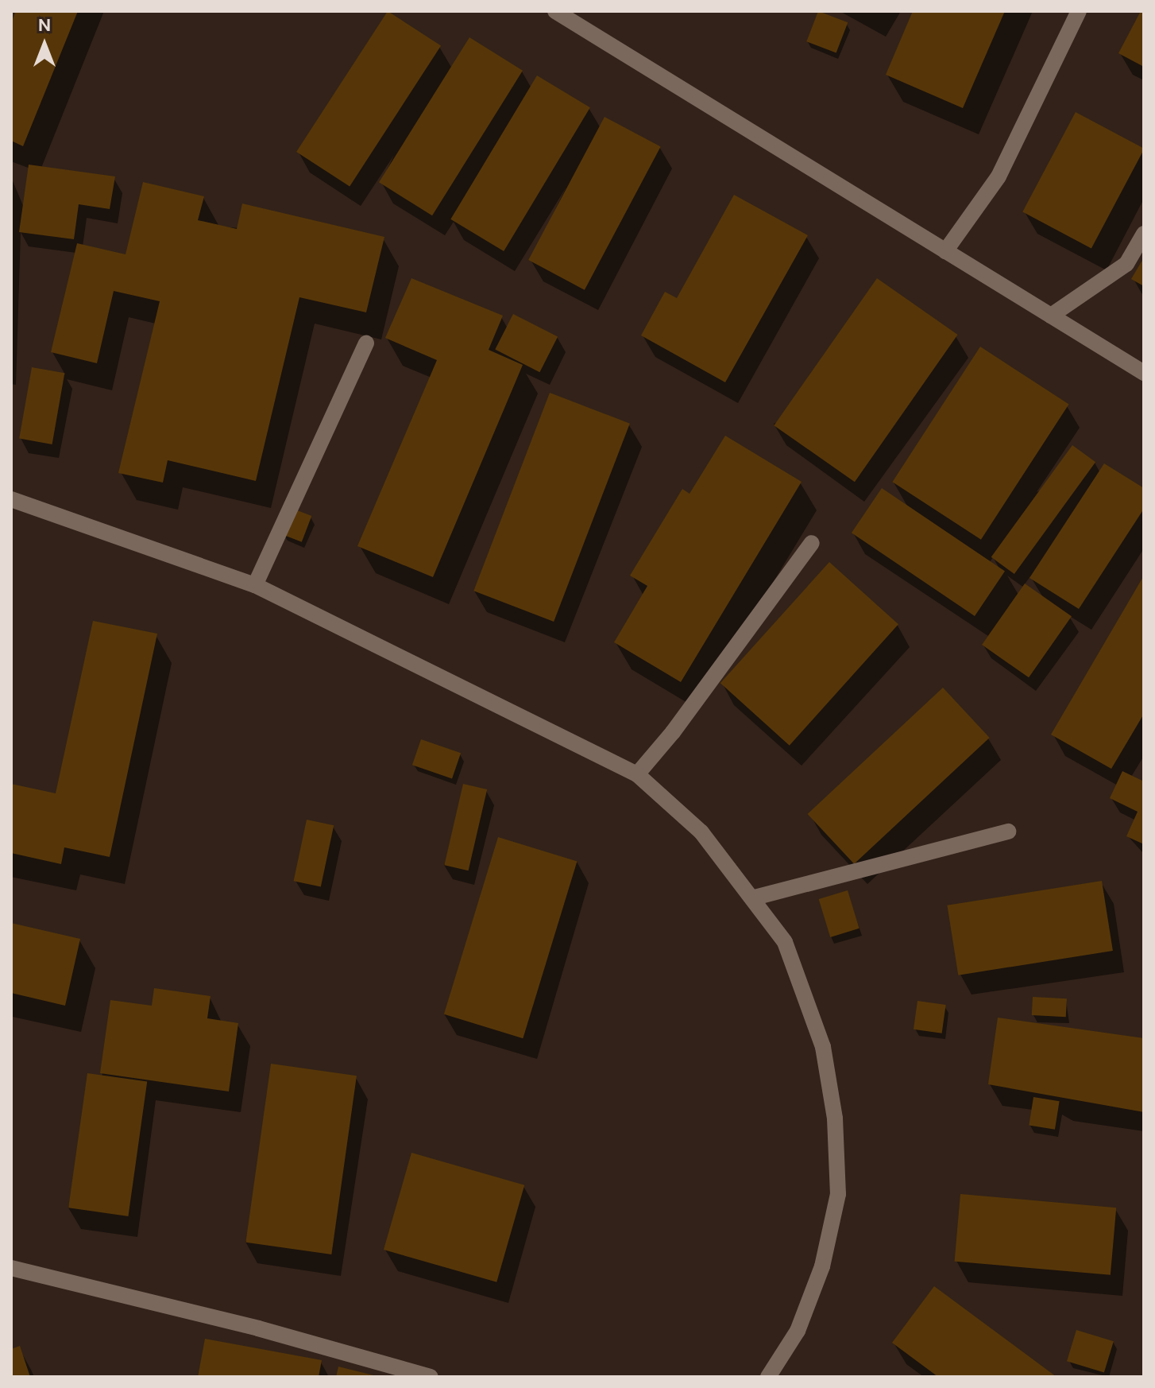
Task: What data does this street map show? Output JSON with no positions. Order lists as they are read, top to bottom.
{
  "north": "top"
}
